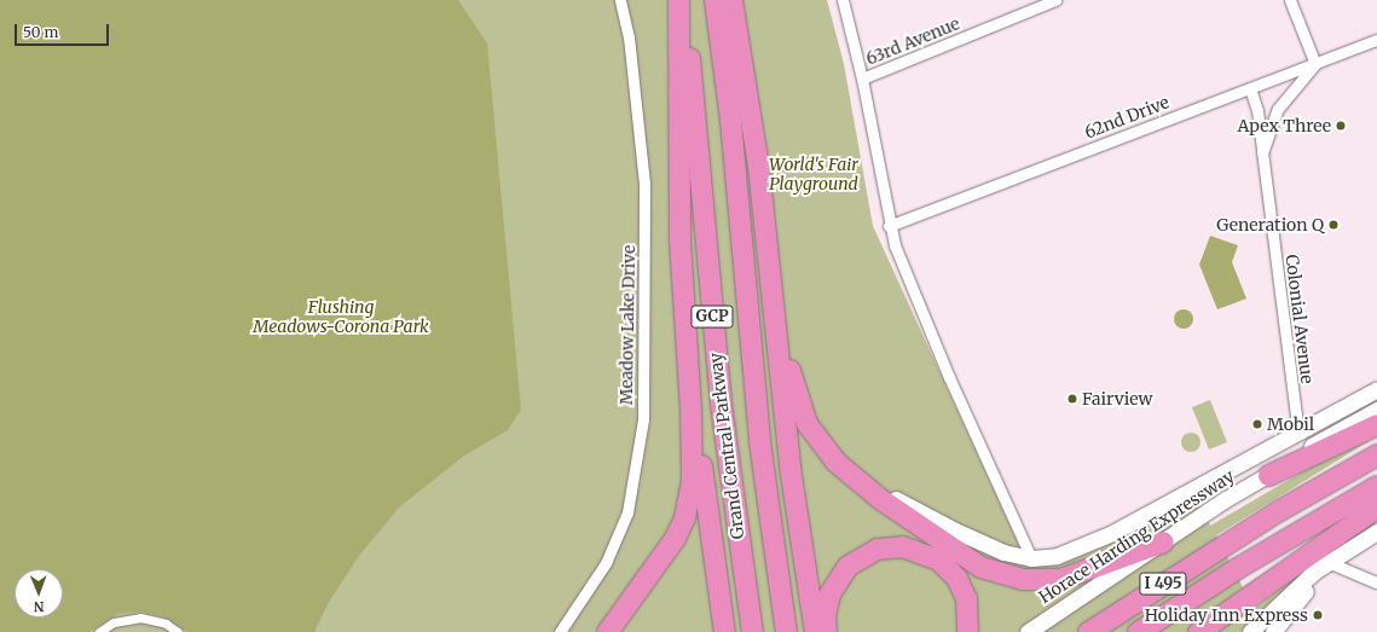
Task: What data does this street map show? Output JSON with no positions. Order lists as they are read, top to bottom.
{
  "streets": {
    "highway": ["GCP", "Grand Central Parkway", "I 495"],
    "main road": ["Horace Harding Expressway"],
    "street": [
      "63rd Avenue",
      "62nd Drive",
      "Colonial Avenue",
      "Meadow Lake Drive"
    ]
  },
  "crossings": [
    ["62nd Drive", "Colonial Avenue"],
    ["Colonial Avenue", "Horace Harding Expressway"]
  ],
  "parks": ["World's Fair Playground", "Flushing Meadows-Corona Park"],
  "places": [
    "Apex Three",
    "Generation Q",
    "Fairview",
    "Mobil",
    "Holiday Inn Express"
  ],
  "scale_bar": "50 m",
  "north": "bottom"
}
